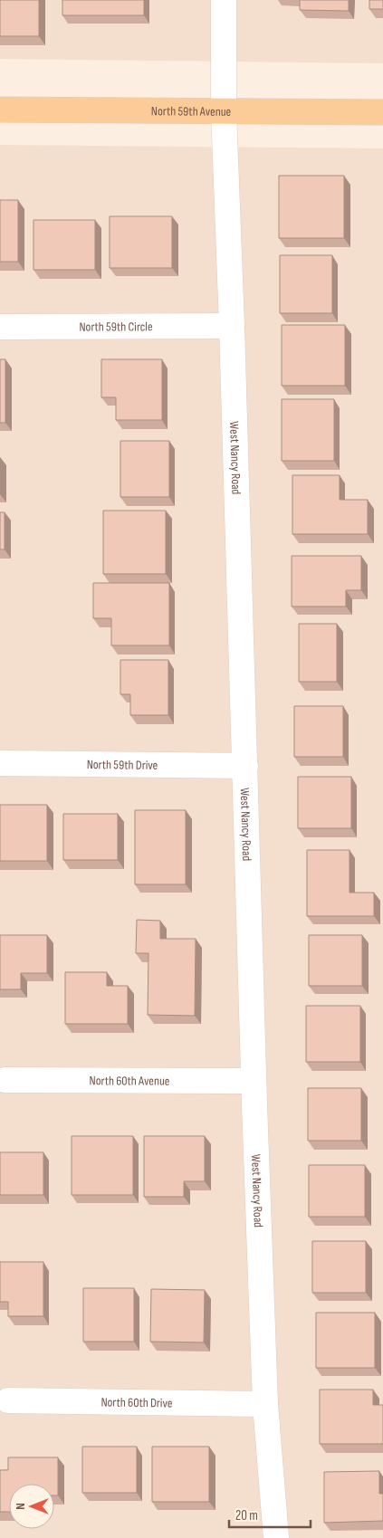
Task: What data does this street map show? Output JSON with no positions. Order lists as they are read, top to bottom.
{
  "streets": {
    "main road": ["North 59th Avenue"],
    "street": [
      "North 59th Circle",
      "West Nancy Road",
      "North 59th Drive",
      "North 60th Avenue",
      "North 60th Drive"
    ]
  },
  "crossings": [
    ["North 59th Avenue", "West Nancy Road"],
    ["North 59th Circle", "West Nancy Road"],
    ["West Nancy Road", "North 59th Drive"],
    ["West Nancy Road", "North 60th Avenue"],
    ["West Nancy Road", "North 60th Drive"]
  ],
  "scale_bar": "20 m",
  "north": "left"
}
